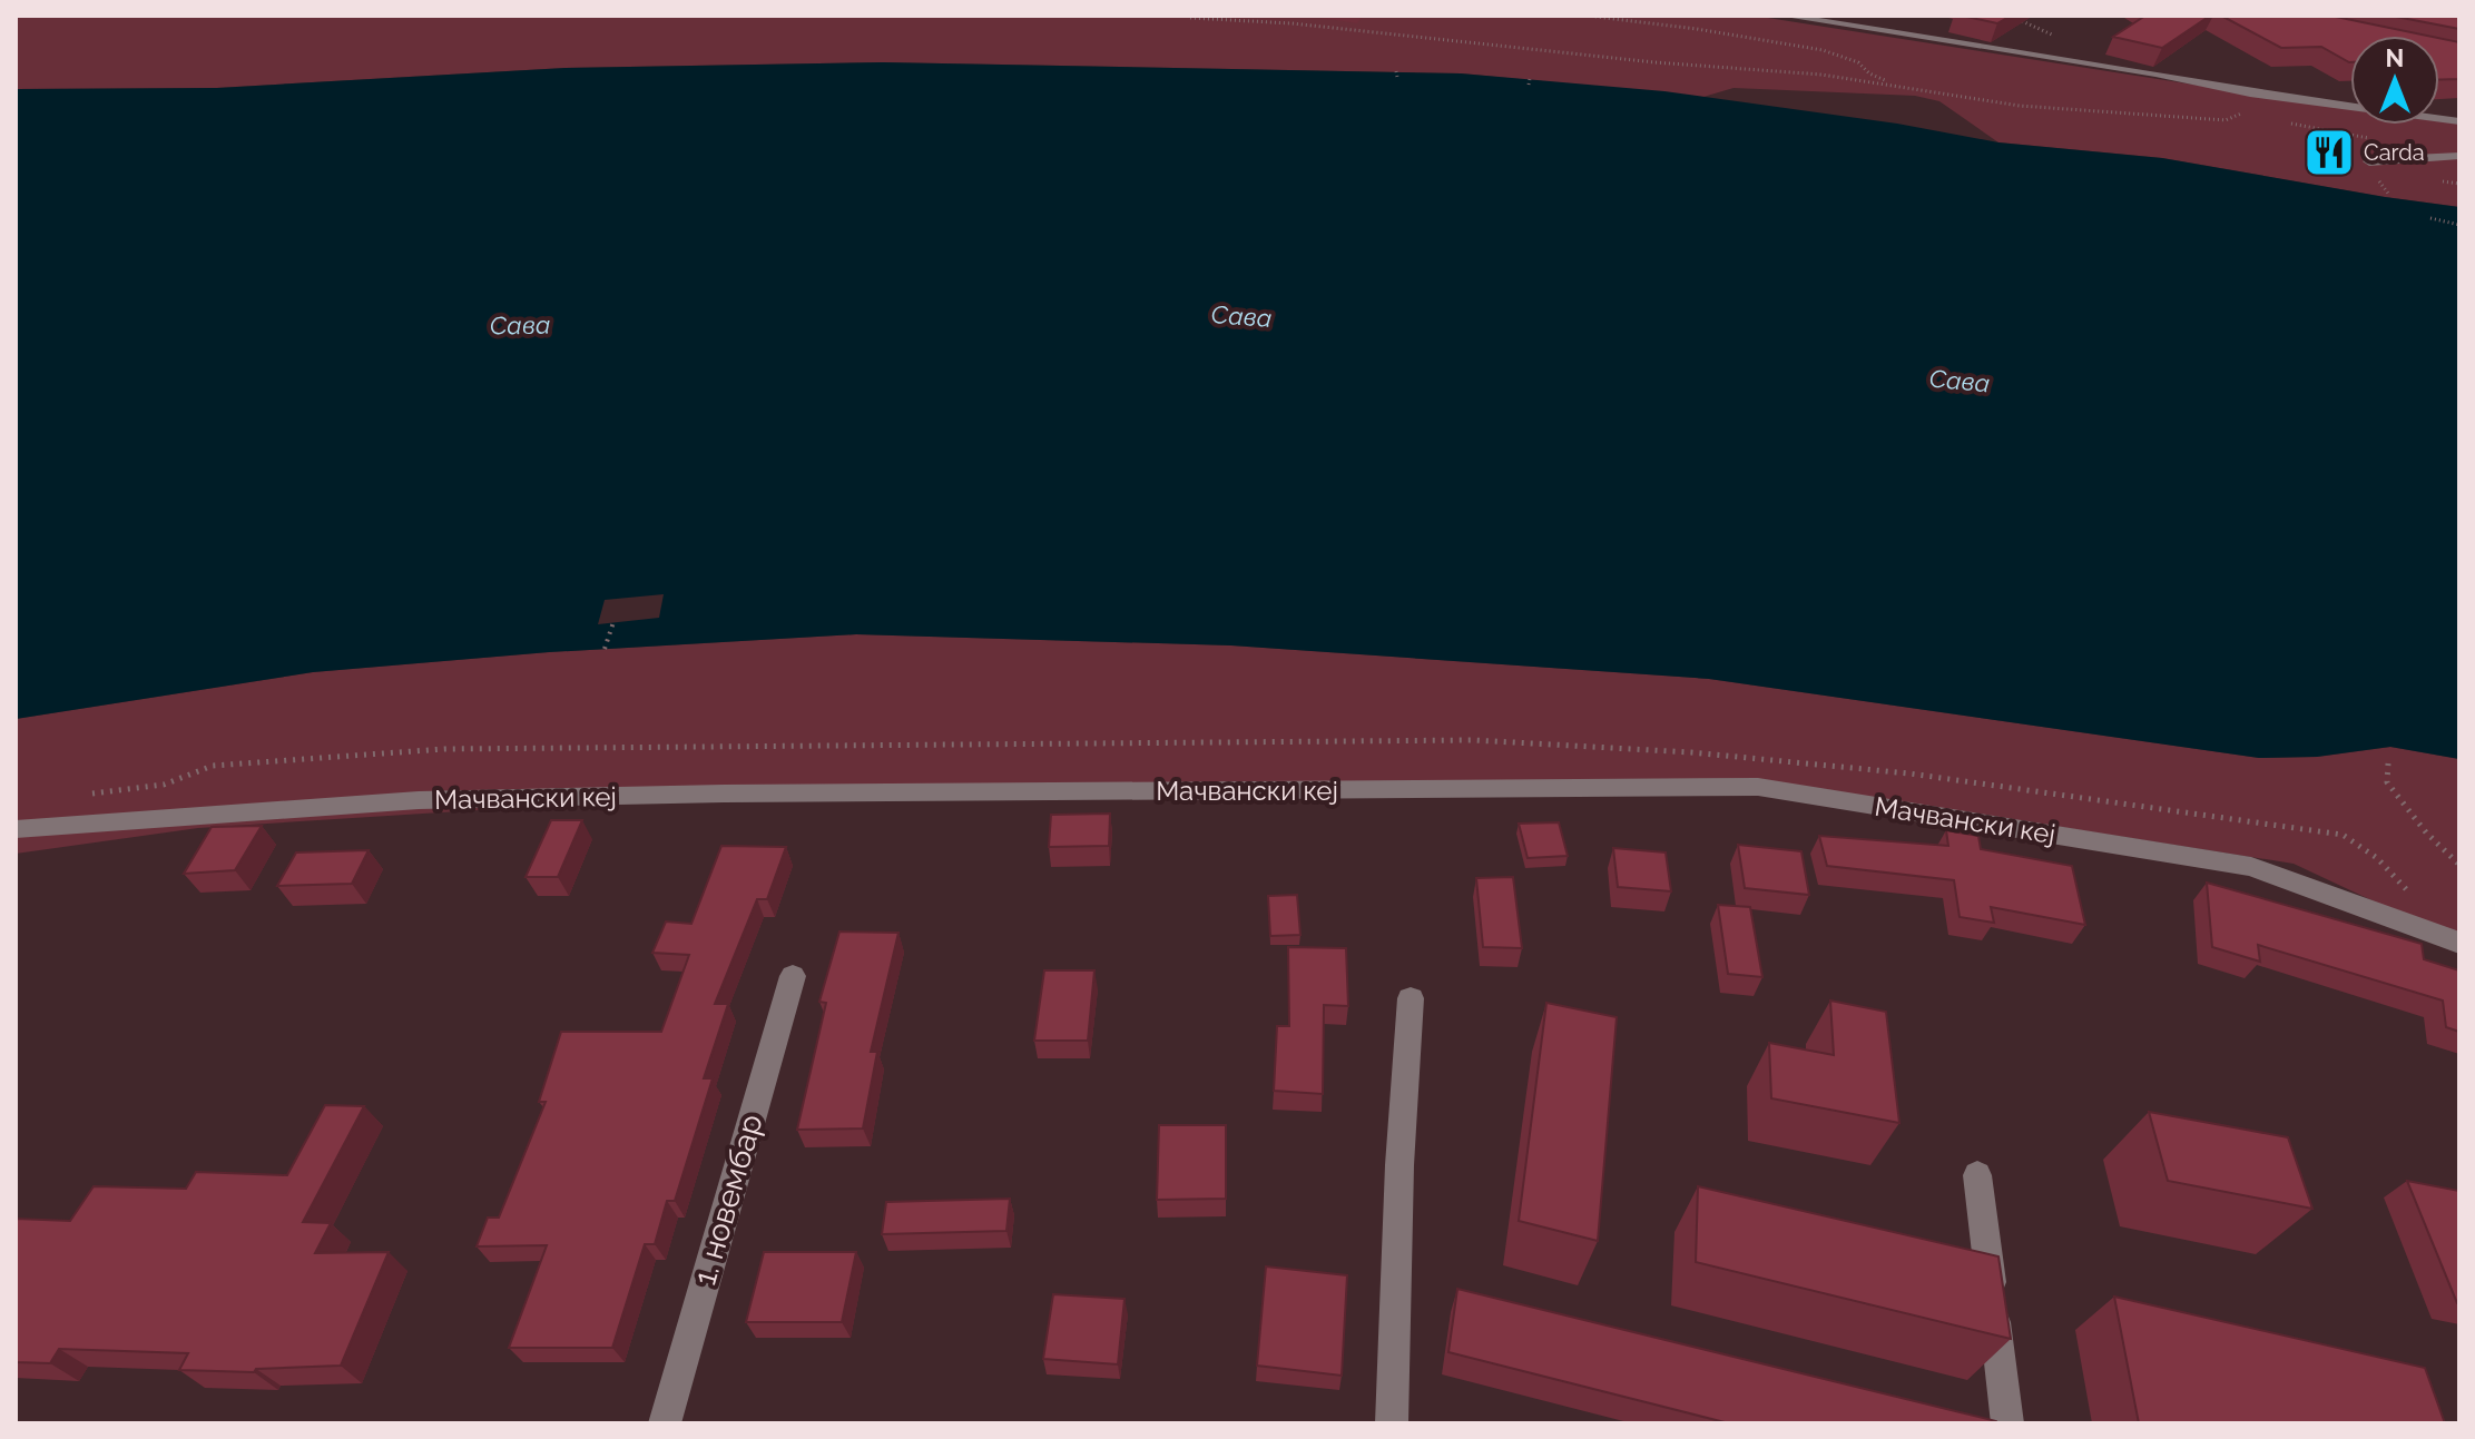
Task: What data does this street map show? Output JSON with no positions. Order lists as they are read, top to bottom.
{
  "streets": {
    "street": ["Мачвански кеј", "1. новембар"]
  },
  "water": ["Сава"],
  "places": {
    "restaurant": ["Carda"]
  },
  "north": "top"
}
